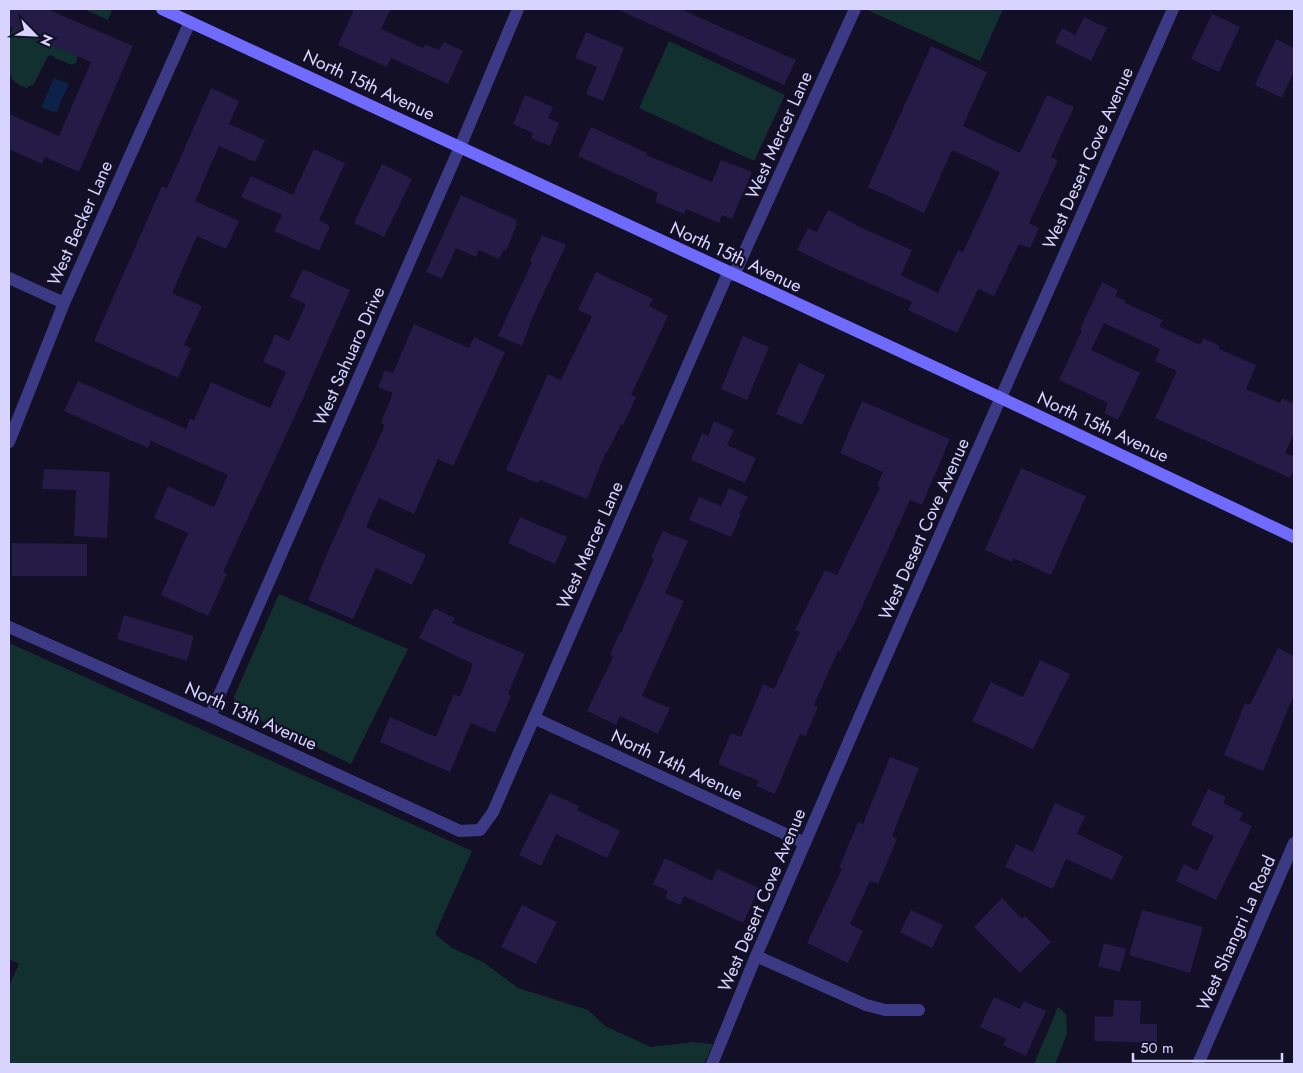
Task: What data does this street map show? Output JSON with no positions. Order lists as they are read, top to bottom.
{
  "streets": {
    "street": [
      "North 15th Avenue",
      "West Mercer Lane",
      "West Desert Cove Avenue",
      "West Becker Lane",
      "West Sahuaro Drive",
      "North 13th Avenue",
      "North 14th Avenue",
      "West Shangri La Road"
    ]
  },
  "crossings": [
    ["North 15th Avenue", "West Mercer Lane"],
    ["North 15th Avenue", "West Desert Cove Avenue"],
    ["North 15th Avenue", "West Becker Lane"],
    ["North 15th Avenue", "West Sahuaro Drive"],
    ["West Mercer Lane", "North 13th Avenue"],
    ["West Mercer Lane", "North 14th Avenue"],
    ["West Desert Cove Avenue", "North 14th Avenue"],
    ["West Sahuaro Drive", "North 13th Avenue"]
  ],
  "scale_bar": "50 m",
  "north": "bottom right"
}
